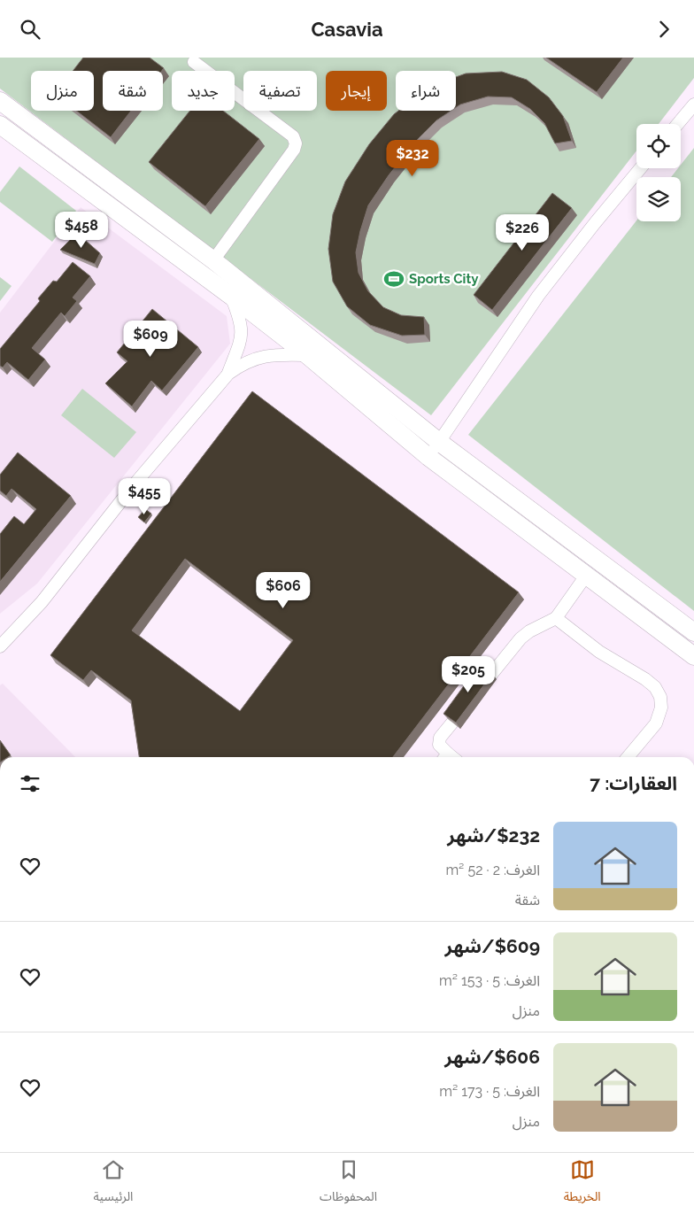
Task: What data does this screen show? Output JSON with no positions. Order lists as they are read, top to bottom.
{
  "places": {
    "sports": ["Sports City"]
  },
  "page": {
    "header": "Casavia",
    "chip": [
      "شراء",
      "إيجار",
      "تصفية",
      "جديد",
      "شقة",
      "منزل"
    ],
    "price": [
      "$232",
      "$458",
      "$226",
      "$609",
      "$455",
      "$606",
      "$205"
    ],
    "heading": "العقارات: 7",
    "list": [
      {
        "name": "$232/شهر",
        "note": "الغرف: 2 · 52 m² · شقة"
      },
      {
        "name": "$609/شهر",
        "note": "الغرف: 5 · 153 m² · منزل"
      },
      {
        "name": "$606/شهر",
        "note": "الغرف: 5 · 173 m² · منزل"
      }
    ],
    "tabs": ["الخريطة", "المحفوظات", "الرئيسية"]
  }
}
